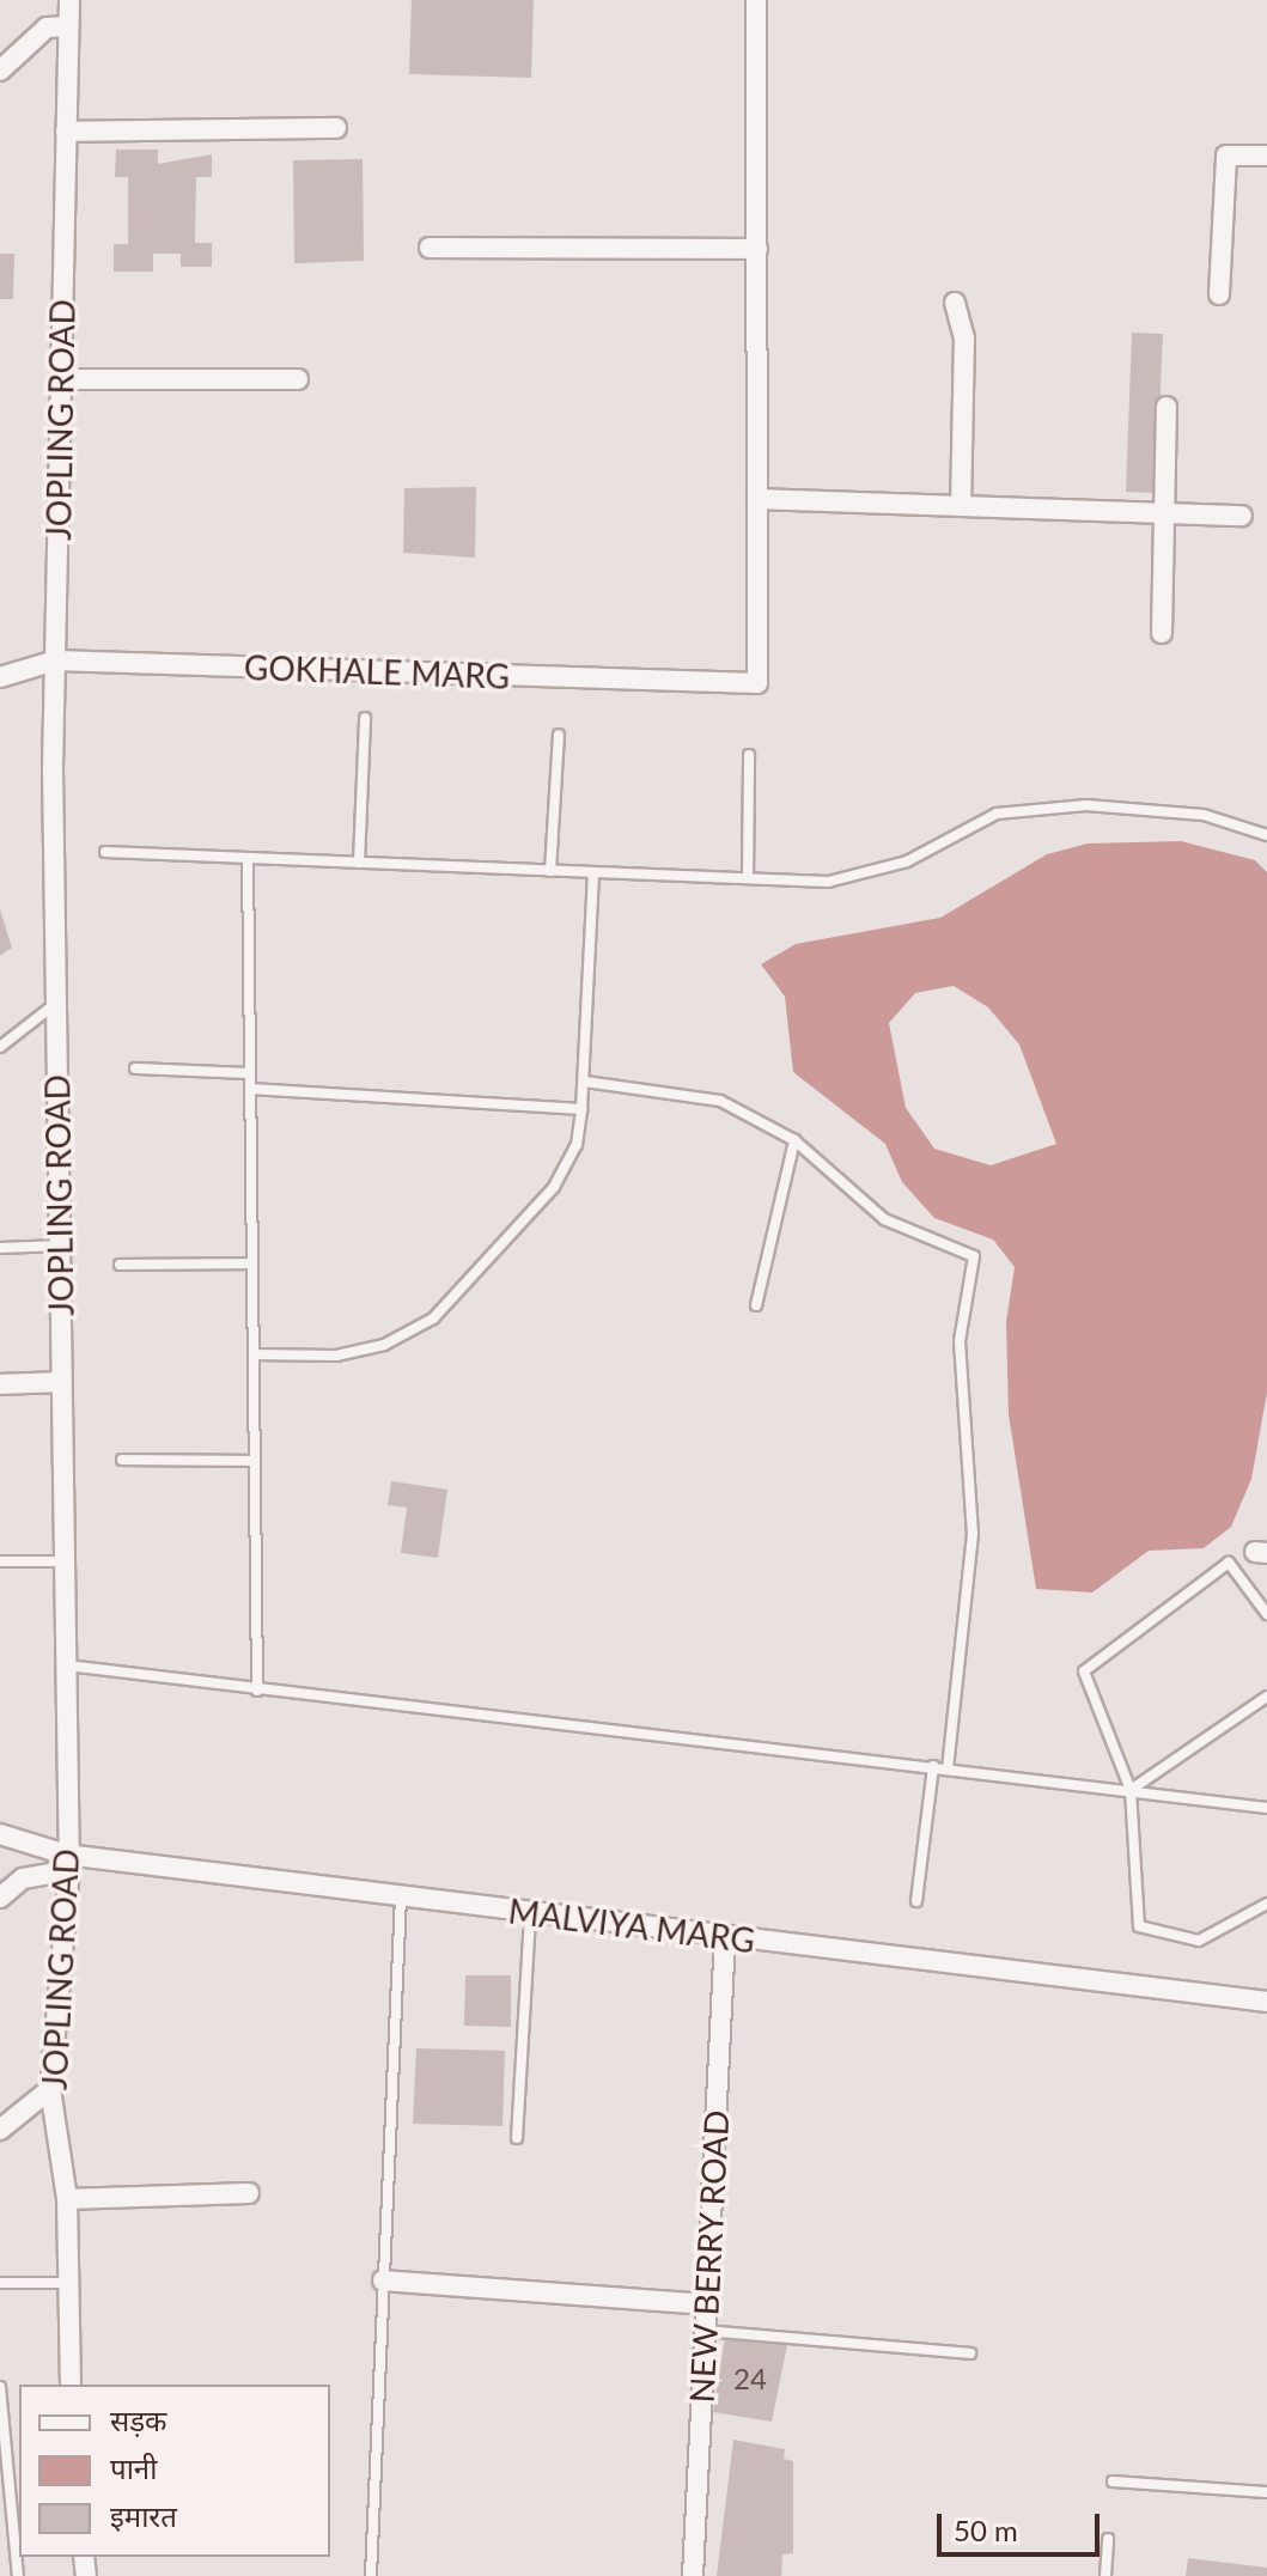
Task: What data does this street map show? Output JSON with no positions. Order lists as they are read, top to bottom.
{
  "streets": {
    "street": [
      "JOPLING ROAD",
      "GOKHALE MARG",
      "MALVIYA MARG",
      "NEW BERRY ROAD"
    ]
  },
  "crossings": [
    ["JOPLING ROAD", "GOKHALE MARG"],
    ["JOPLING ROAD", "MALVIYA MARG"],
    ["MALVIYA MARG", "NEW BERRY ROAD"]
  ],
  "house_numbers": ["24"],
  "legend": ["सड़क", "पानी", "इमारत"],
  "scale_bar": "50 m"
}
